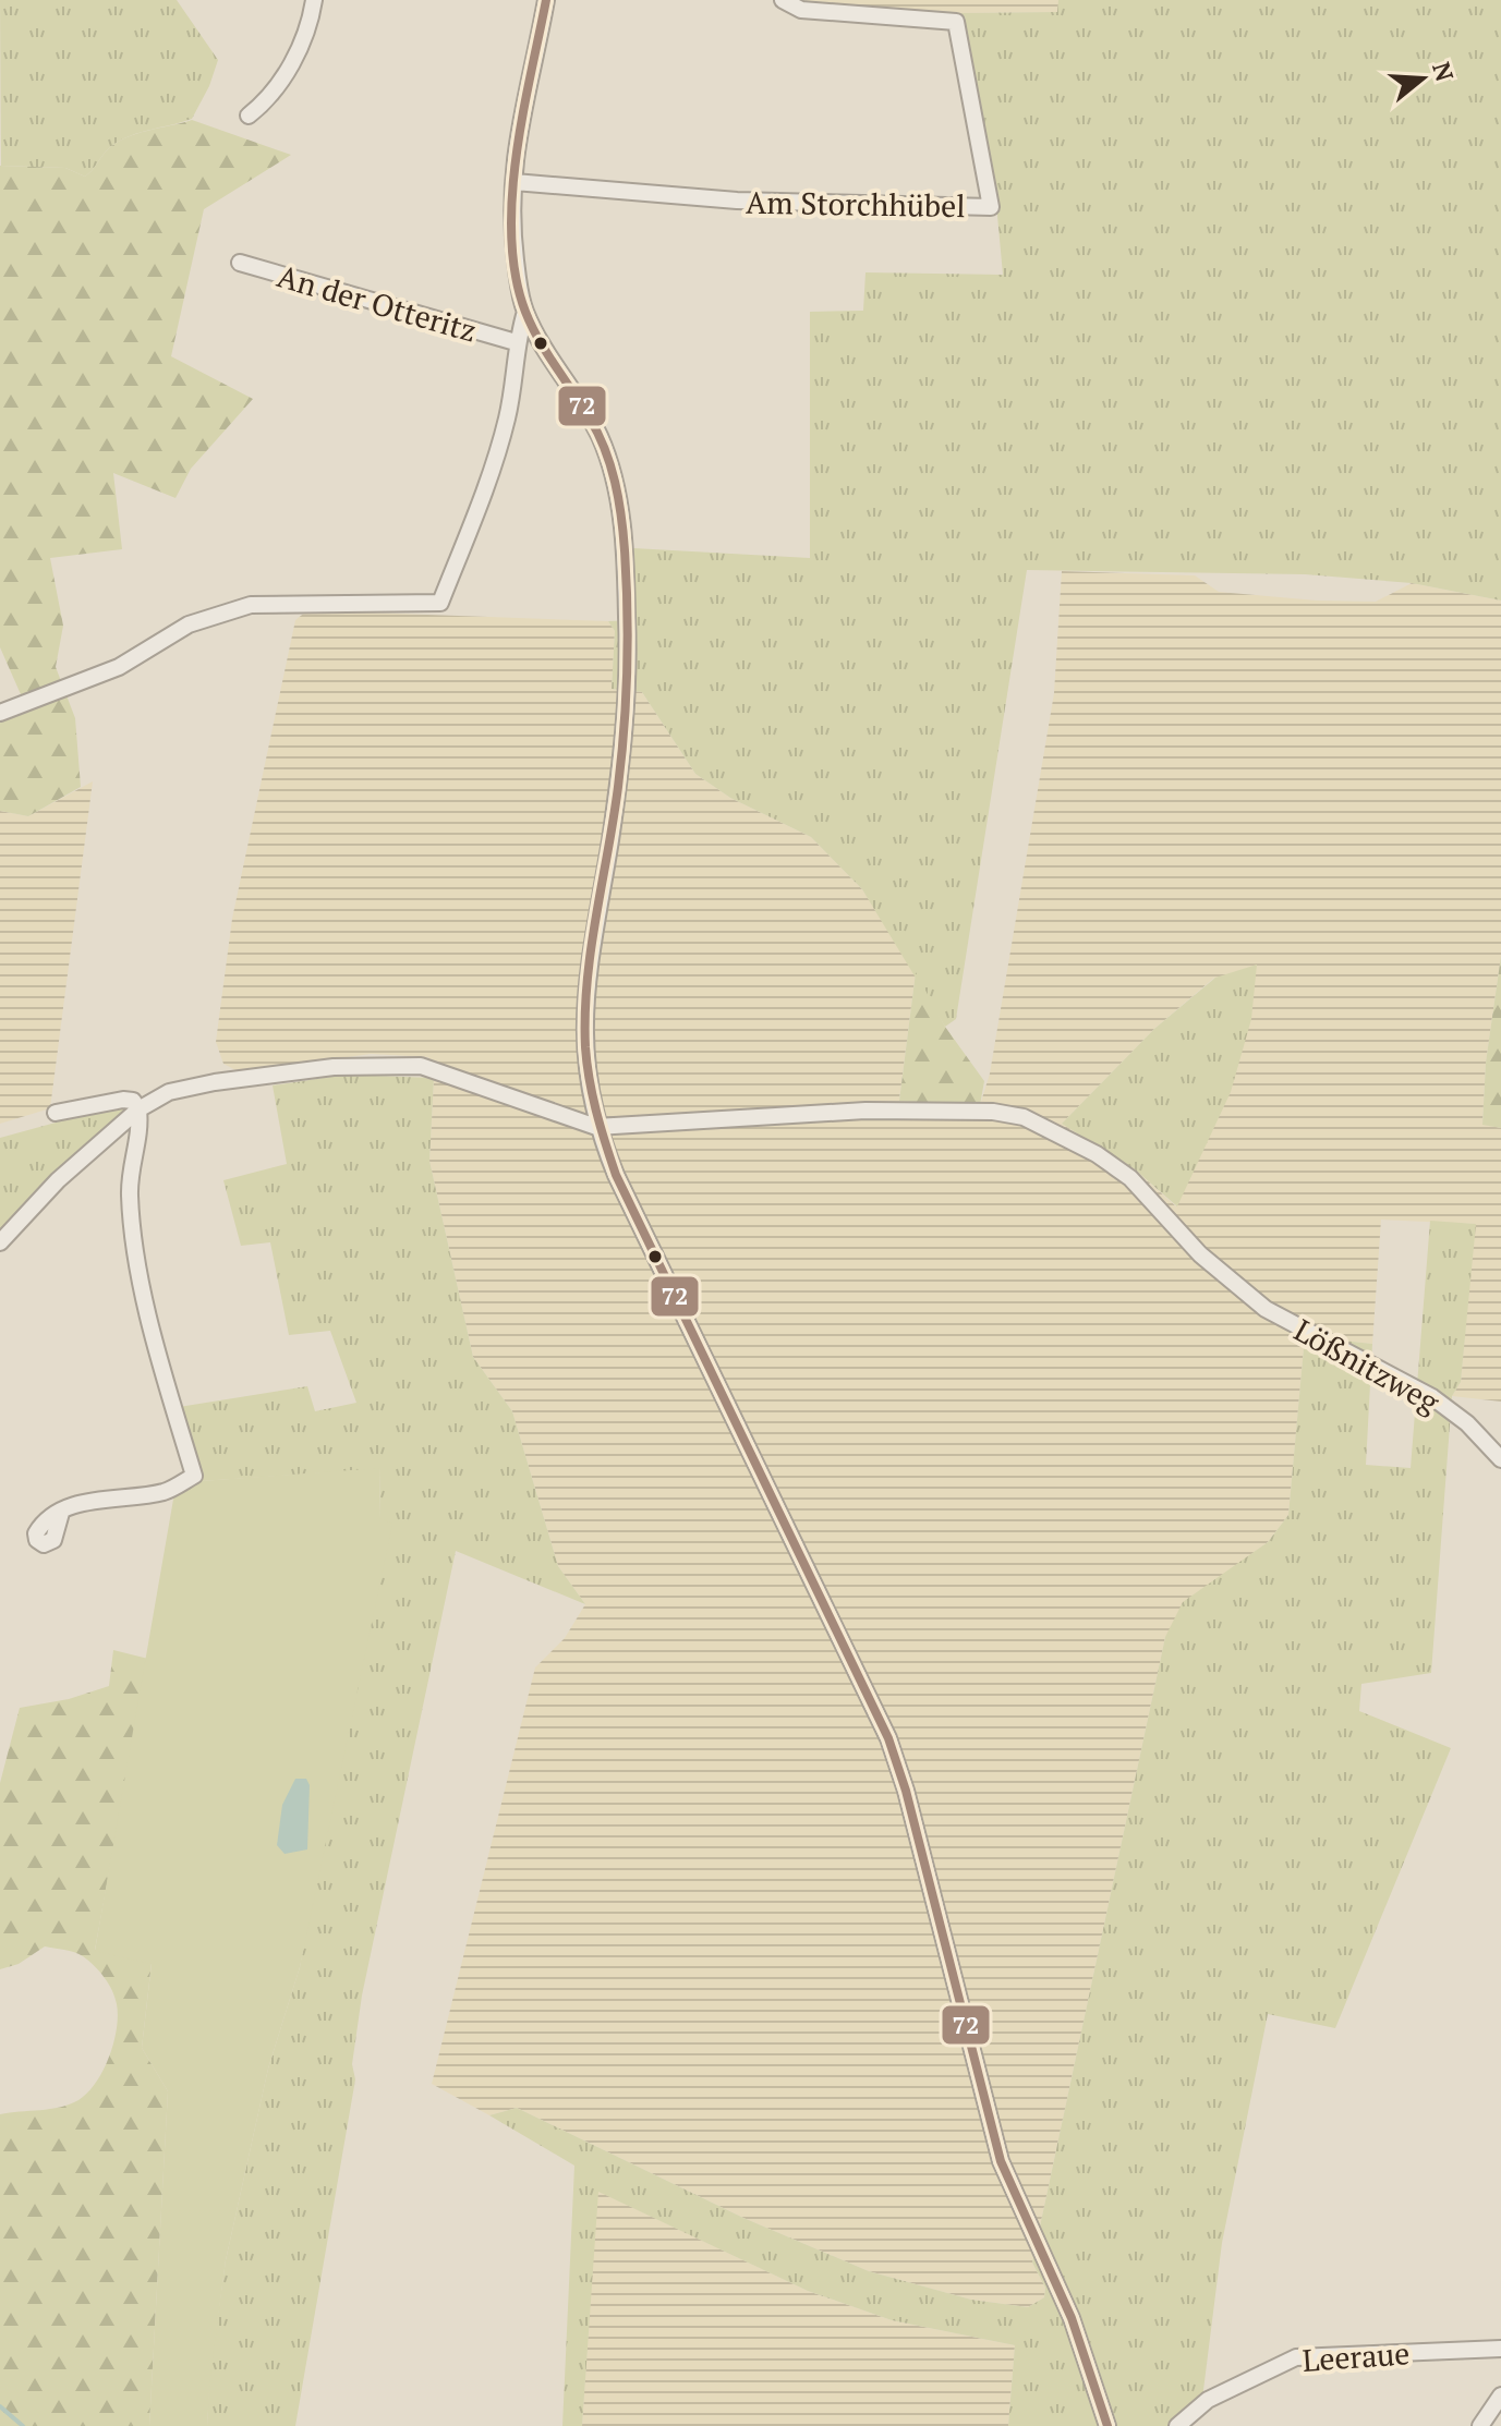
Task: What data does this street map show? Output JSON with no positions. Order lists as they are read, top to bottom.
{
  "streets": {
    "street": [
      "Am Storchhübel",
      "An der Otteritz",
      "Lößnitzweg",
      "Leeraue"
    ]
  },
  "lines": ["transit line 72"],
  "north": "right"
}
